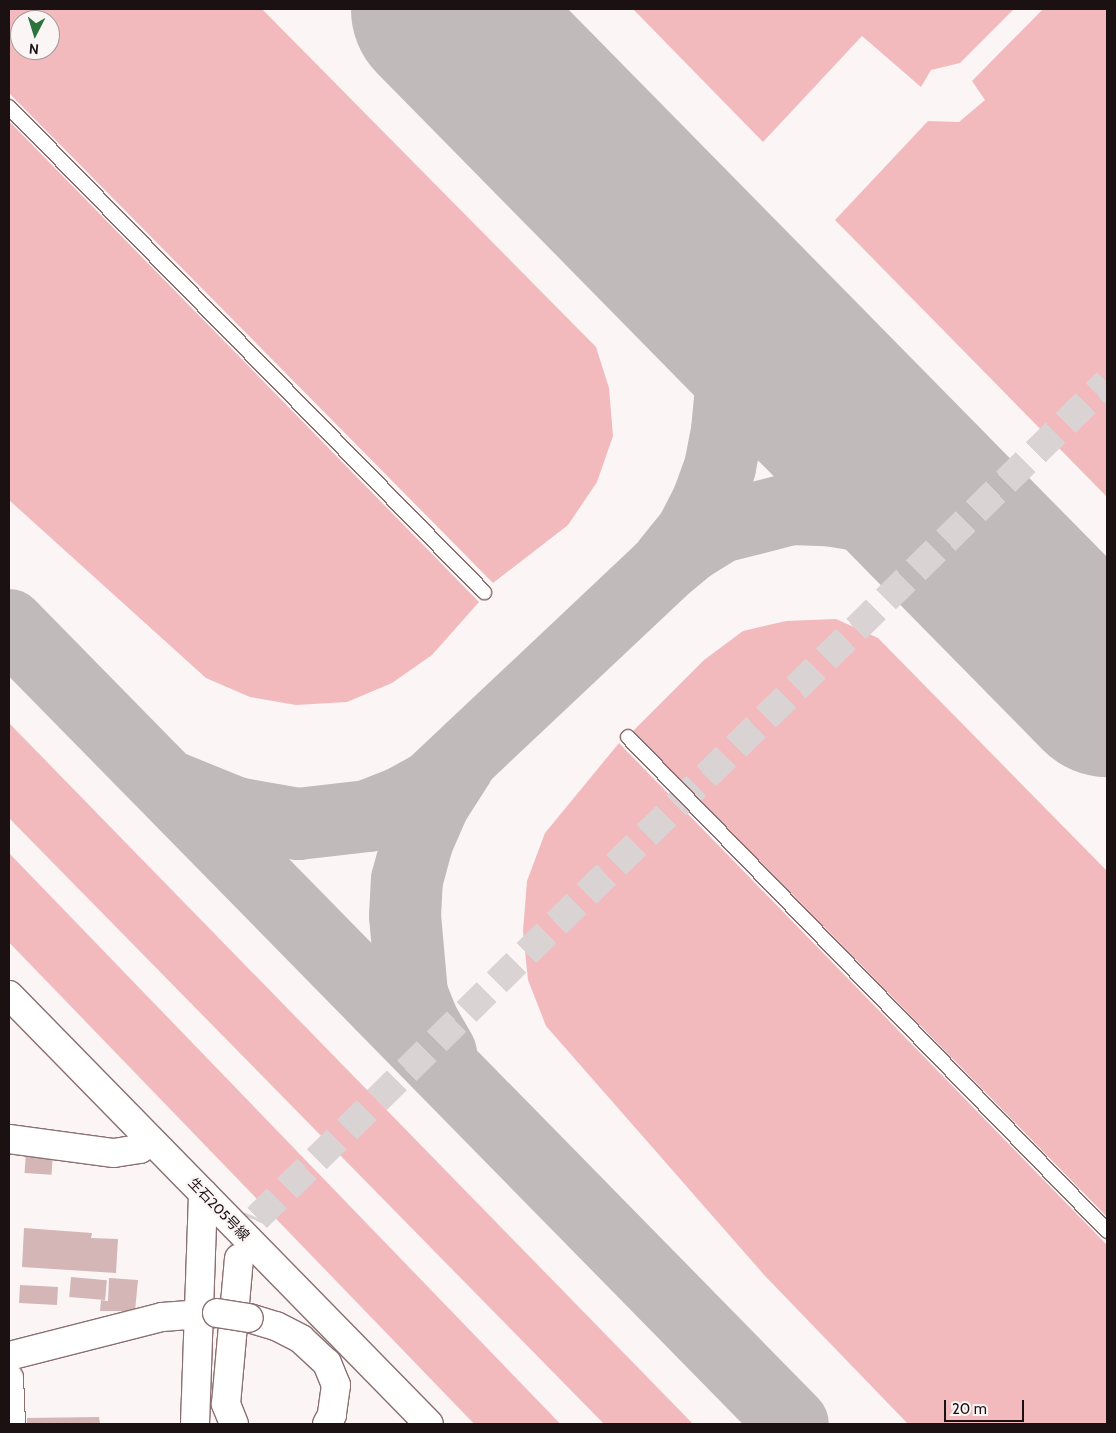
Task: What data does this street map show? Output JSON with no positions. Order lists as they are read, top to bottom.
{
  "streets": {
    "street": ["生石205号線"]
  },
  "scale_bar": "20 m",
  "north": "bottom"
}
